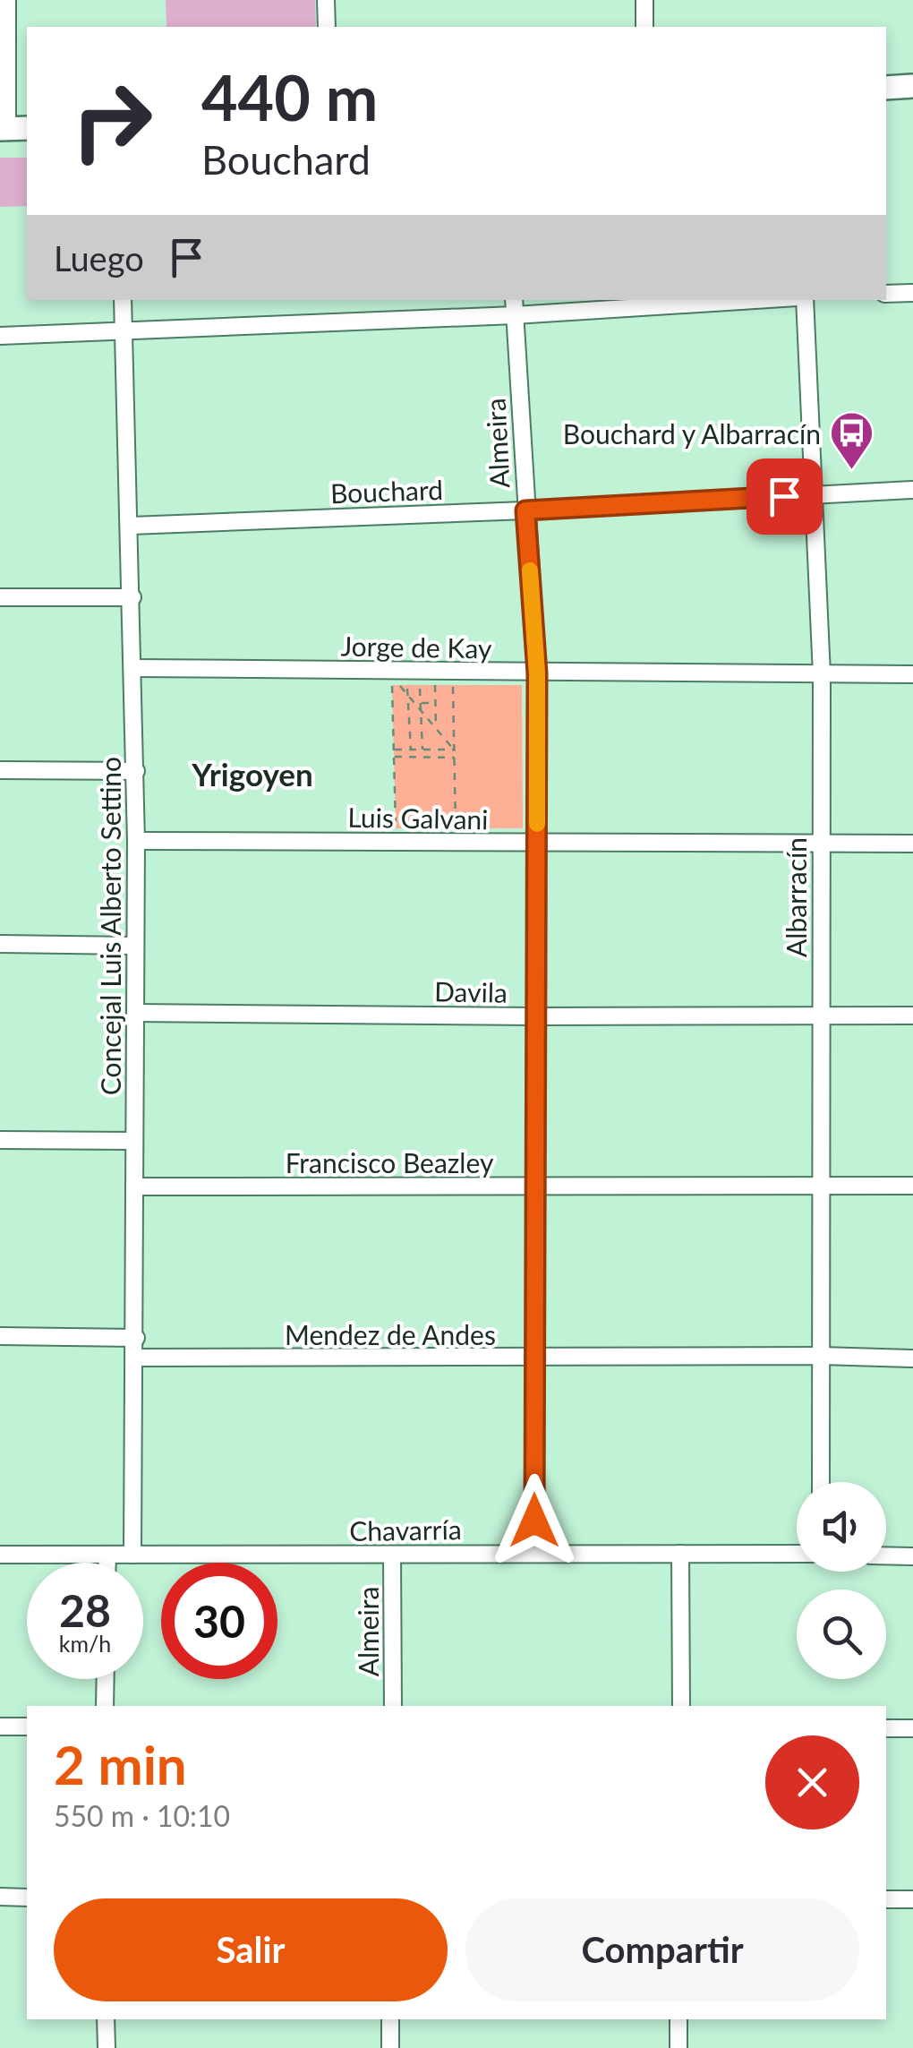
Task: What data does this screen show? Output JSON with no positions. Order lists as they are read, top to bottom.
{
  "streets": {
    "street": [
      "Almeira",
      "Bouchard",
      "Jorge de Kay",
      "Luis Galvani",
      "Albarracín",
      "Concejal Luis Alberto Settino",
      "Davila",
      "Francisco Beazley",
      "Mendez de Andes",
      "Chavarría"
    ]
  },
  "crossings": [
    ["Almeira", "Bouchard"],
    ["Almeira", "Jorge de Kay"],
    ["Almeira", "Luis Galvani"],
    ["Almeira", "Davila"],
    ["Almeira", "Francisco Beazley"],
    ["Almeira", "Mendez de Andes"],
    ["Almeira", "Chavarría"],
    ["Bouchard", "Albarracín"],
    ["Bouchard", "Concejal Luis Alberto Settino"],
    ["Jorge de Kay", "Albarracín"],
    ["Jorge de Kay", "Concejal Luis Alberto Settino"],
    ["Luis Galvani", "Albarracín"],
    ["Luis Galvani", "Concejal Luis Alberto Settino"],
    ["Albarracín", "Davila"],
    ["Albarracín", "Francisco Beazley"],
    ["Albarracín", "Mendez de Andes"],
    ["Concejal Luis Alberto Settino", "Davila"],
    ["Concejal Luis Alberto Settino", "Francisco Beazley"],
    ["Concejal Luis Alberto Settino", "Mendez de Andes"],
    ["Concejal Luis Alberto Settino", "Chavarría"]
  ],
  "districts": ["Yrigoyen"],
  "places": {
    "bus stop": ["Bouchard y Albarracín"]
  },
  "page": {
    "turn": ["440 m", "Bouchard"],
    "then": "Luego",
    "speed": "28 km/h",
    "limit": "30",
    "heading": ["2 min", "550 m · 10:10"],
    "buttons": ["Salir", "Compartir"]
  }
}
